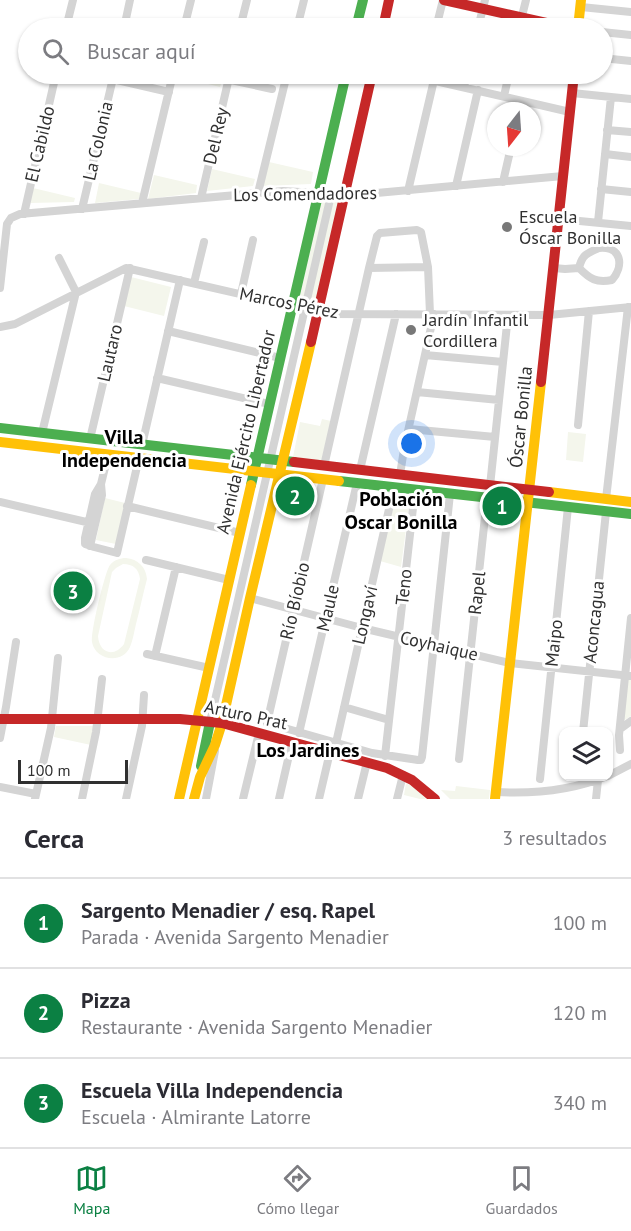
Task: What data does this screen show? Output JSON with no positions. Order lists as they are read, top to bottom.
{
  "streets": {
    "street": [
      "Del Rey",
      "La Colonia",
      "El Cabildo",
      "Los Comendadores",
      "Marcos Pérez",
      "Lautaro",
      "Óscar Bonilla",
      "Avenida Ejército Libertador",
      "Teno",
      "Rapel",
      "Río Bíobio",
      "Maule",
      "Longaví",
      "Aconcagua",
      "Maipo",
      "Coyhaique",
      "Arturo Prat"
    ]
  },
  "crossings": [
    ["Del Rey", "Los Comendadores"],
    ["La Colonia", "Los Comendadores"],
    ["El Cabildo", "Los Comendadores"],
    ["Los Comendadores", "Óscar Bonilla"],
    ["Los Comendadores", "Avenida Ejército Libertador"],
    ["Marcos Pérez", "Lautaro"],
    ["Marcos Pérez", "Óscar Bonilla"],
    ["Marcos Pérez", "Avenida Ejército Libertador"],
    ["Óscar Bonilla", "Coyhaique"],
    ["Avenida Ejército Libertador", "Arturo Prat"],
    ["Teno", "Coyhaique"],
    ["Rapel", "Coyhaique"],
    ["Río Bíobio", "Maule"],
    ["Río Bíobio", "Coyhaique"],
    ["Río Bíobio", "Arturo Prat"],
    ["Maule", "Coyhaique"],
    ["Maule", "Arturo Prat"],
    ["Longaví", "Coyhaique"],
    ["Longaví", "Arturo Prat"],
    ["Aconcagua", "Coyhaique"],
    ["Maipo", "Coyhaique"]
  ],
  "districts": ["Villa Independencia", "Población Oscar Bonilla", "Los Jardines"],
  "places": ["Escuela Óscar Bonilla", "Jardín Infantil Cordillera"],
  "scale_bar": "100 m",
  "north": "bottom",
  "page": {
    "search": "Buscar aquí",
    "pins": ["2", "1", "3"],
    "scale": "100 m",
    "heading": ["Cerca", "3 resultados"],
    "list": [
      {
        "mark": "1",
        "name": "Sargento Menadier / esq. Rapel",
        "note": "Parada · Avenida Sargento Menadier",
        "value": "100 m"
      },
      {
        "mark": "2",
        "name": "Pizza",
        "note": "Restaurante · Avenida Sargento Menadier",
        "value": "120 m"
      },
      {
        "mark": "3",
        "name": "Escuela Villa Independencia",
        "note": "Escuela · Almirante Latorre",
        "value": "340 m"
      }
    ],
    "nav": ["Mapa", "Cómo llegar", "Guardados"]
  }
}
